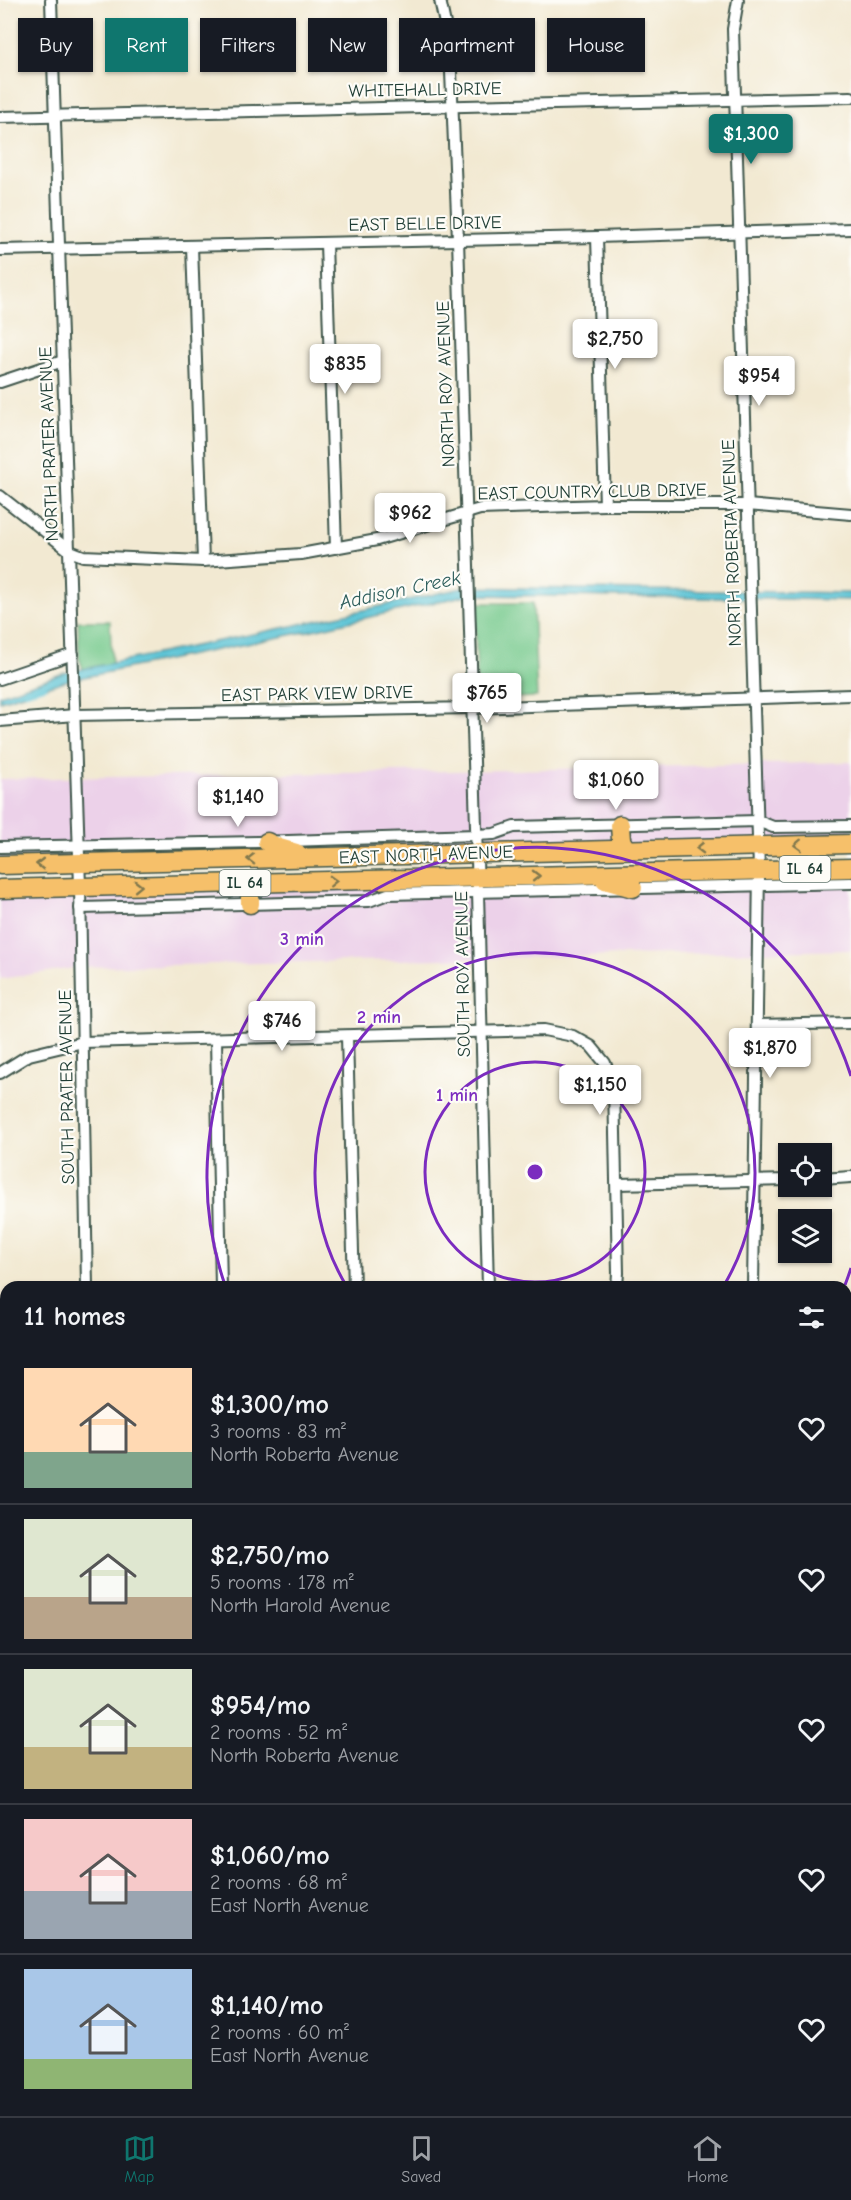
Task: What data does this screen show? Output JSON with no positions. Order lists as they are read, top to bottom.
{
  "streets": {
    "main road": ["EAST NORTH AVENUE", "IL 64"],
    "street": [
      "WHITEHALL DRIVE",
      "EAST BELLE DRIVE",
      "NORTH ROY AVENUE",
      "NORTH PRATER AVENUE",
      "EAST COUNTRY CLUB DRIVE",
      "NORTH ROBERTA AVENUE",
      "EAST PARK VIEW DRIVE",
      "SOUTH ROY AVENUE",
      "SOUTH PRATER AVENUE"
    ]
  },
  "crossings": [
    ["WHITEHALL DRIVE", "NORTH ROY AVENUE"],
    ["WHITEHALL DRIVE", "NORTH PRATER AVENUE"],
    ["WHITEHALL DRIVE", "NORTH ROBERTA AVENUE"],
    ["EAST BELLE DRIVE", "NORTH ROY AVENUE"],
    ["EAST BELLE DRIVE", "NORTH PRATER AVENUE"],
    ["EAST BELLE DRIVE", "NORTH ROBERTA AVENUE"],
    ["NORTH ROY AVENUE", "EAST COUNTRY CLUB DRIVE"],
    ["NORTH ROY AVENUE", "EAST PARK VIEW DRIVE"],
    ["NORTH ROY AVENUE", "EAST NORTH AVENUE"],
    ["NORTH ROY AVENUE", "SOUTH ROY AVENUE"],
    ["NORTH PRATER AVENUE", "EAST COUNTRY CLUB DRIVE"],
    ["NORTH PRATER AVENUE", "EAST PARK VIEW DRIVE"],
    ["NORTH PRATER AVENUE", "EAST NORTH AVENUE"],
    ["NORTH PRATER AVENUE", "SOUTH PRATER AVENUE"],
    ["EAST COUNTRY CLUB DRIVE", "NORTH ROBERTA AVENUE"],
    ["NORTH ROBERTA AVENUE", "EAST PARK VIEW DRIVE"],
    ["NORTH ROBERTA AVENUE", "EAST NORTH AVENUE"],
    ["EAST NORTH AVENUE", "SOUTH ROY AVENUE"],
    ["EAST NORTH AVENUE", "SOUTH PRATER AVENUE"]
  ],
  "water": ["Addison Creek"],
  "page": {
    "chip": [
      "Buy",
      "Rent",
      "Filters",
      "New",
      "Apartment",
      "House"
    ],
    "price": [
      "$1,300",
      "$2,750",
      "$835",
      "$954",
      "$962",
      "$765",
      "$1,060",
      "$1,140",
      "$746",
      "$1,870",
      "$1,150"
    ],
    "heading": "11 homes",
    "list": [
      {
        "name": "$1,300/mo",
        "note": "3 rooms · 83 m² · North Roberta Avenue"
      },
      {
        "name": "$2,750/mo",
        "note": "5 rooms · 178 m² · North Harold Avenue"
      },
      {
        "name": "$954/mo",
        "note": "2 rooms · 52 m² · North Roberta Avenue"
      },
      {
        "name": "$1,060/mo",
        "note": "2 rooms · 68 m² · East North Avenue"
      },
      {
        "name": "$1,140/mo",
        "note": "2 rooms · 60 m² · East North Avenue"
      }
    ],
    "tabs": ["Map", "Saved", "Home"]
  },
  "rings": ["3 min", "2 min", "1 min"]
}
